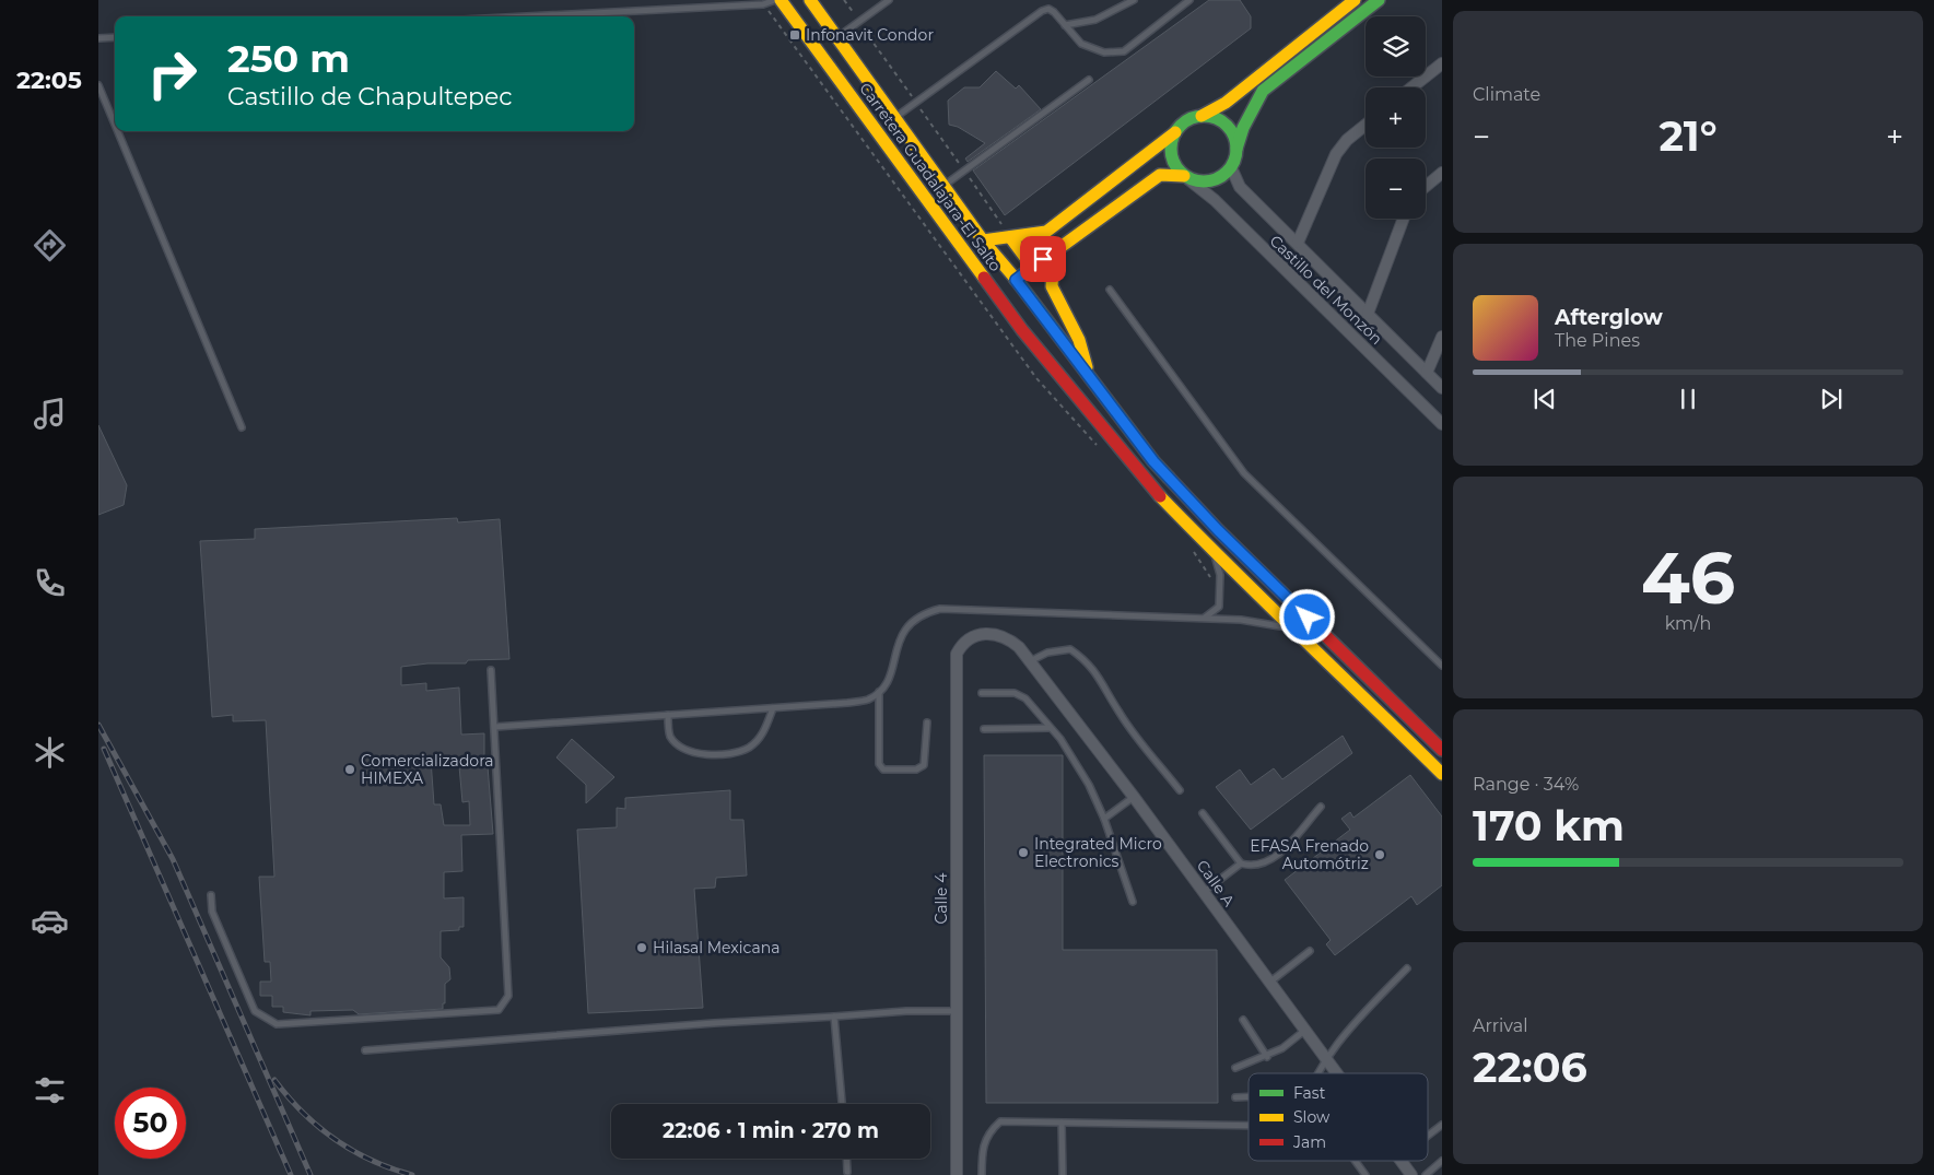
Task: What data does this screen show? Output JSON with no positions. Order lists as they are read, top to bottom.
{
  "streets": {
    "main road": ["Carretera Guadalajara-El Salto"],
    "street": ["Castillo del Monzón", "Calle A", "Calle 4"]
  },
  "crossings": [
    ["Calle A", "Calle 4"]
  ],
  "places": {
    "transit": ["Infonavit Condor"],
    "other": [
      "Comercializadora HIMEXA",
      "Integrated Micro Electronics",
      "EFASA Frenado Automótriz",
      "Hilasal Mexicana"
    ]
  },
  "legend": ["Fast", "Slow", "Jam"],
  "page": {
    "tabs": "22:05",
    "tile": [
      "Climate",
      ["46", "km/h"],
      ["Range · 34%", "170 km"],
      ["Arrival", "22:06"]
    ],
    "map_buttons": ["+", "−"],
    "turn": ["250 m", "Castillo de Chapultepec"],
    "heat": ["−", "21°", "+"],
    "song": ["Afterglow", "The Pines"],
    "limit": "50",
    "trip": "22:06 · 1 min · 270 m"
  }
}
